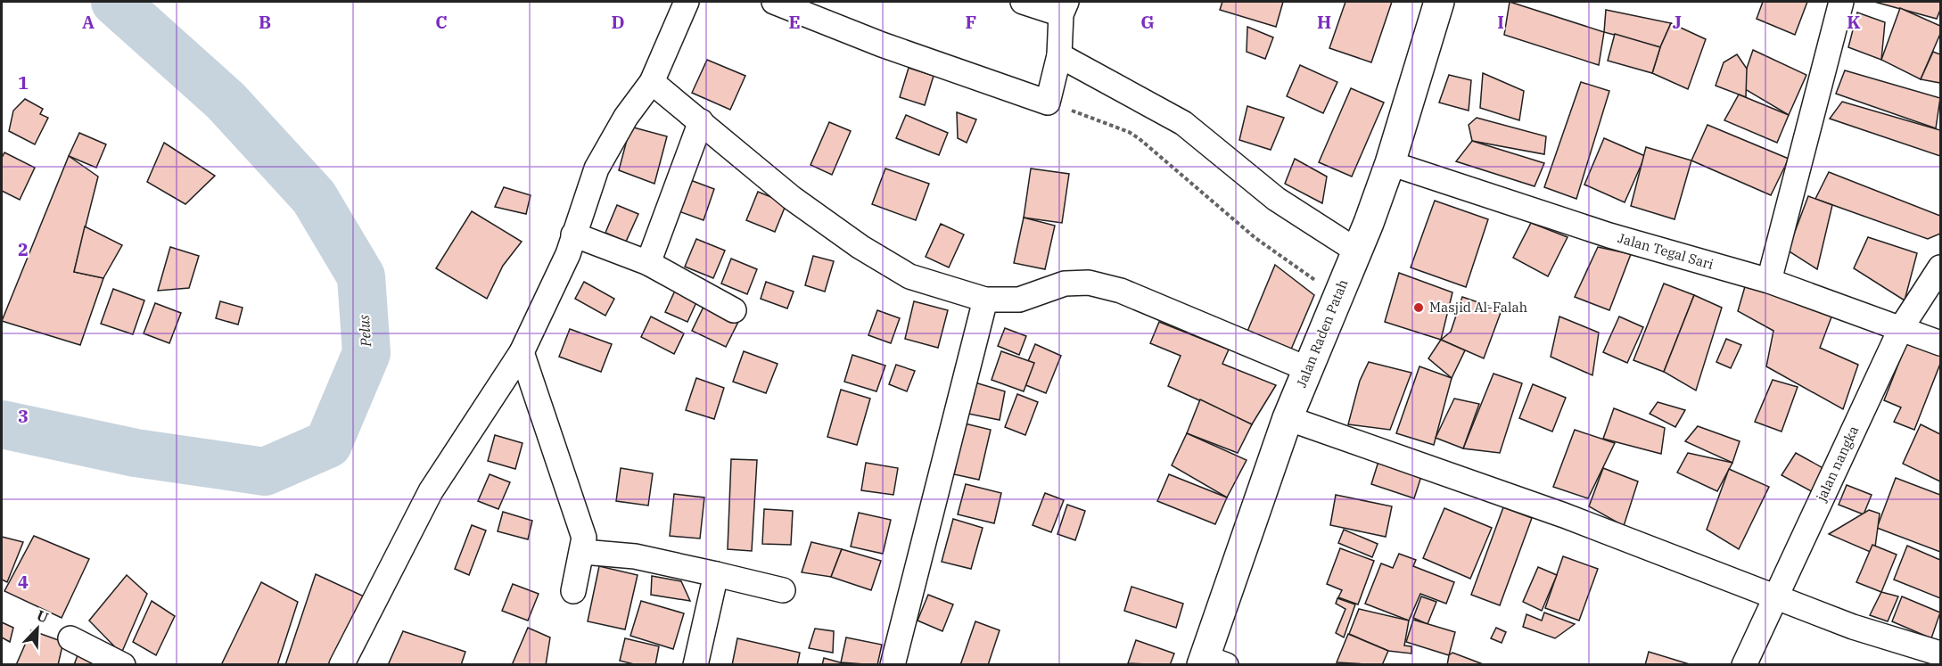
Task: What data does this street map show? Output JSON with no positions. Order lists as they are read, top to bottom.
{
  "streets": {
    "main road": ["Jalan Raden Patah"],
    "street": ["Jalan Tegal Sari", "jalan nangka"]
  },
  "crossings": [
    ["Jalan Tegal Sari", "Jalan Raden Patah"],
    ["Jalan Tegal Sari", "jalan nangka"]
  ],
  "water": ["Pelus"],
  "places": ["Masjid Al-Falah"],
  "north": "top right",
  "grid": {
    "columns": [
      "A",
      "B",
      "C",
      "D",
      "E",
      "F",
      "G",
      "H",
      "I",
      "J",
      "K"
    ],
    "rows": [
      "1",
      "2",
      "3",
      "4"
    ]
  }
}
